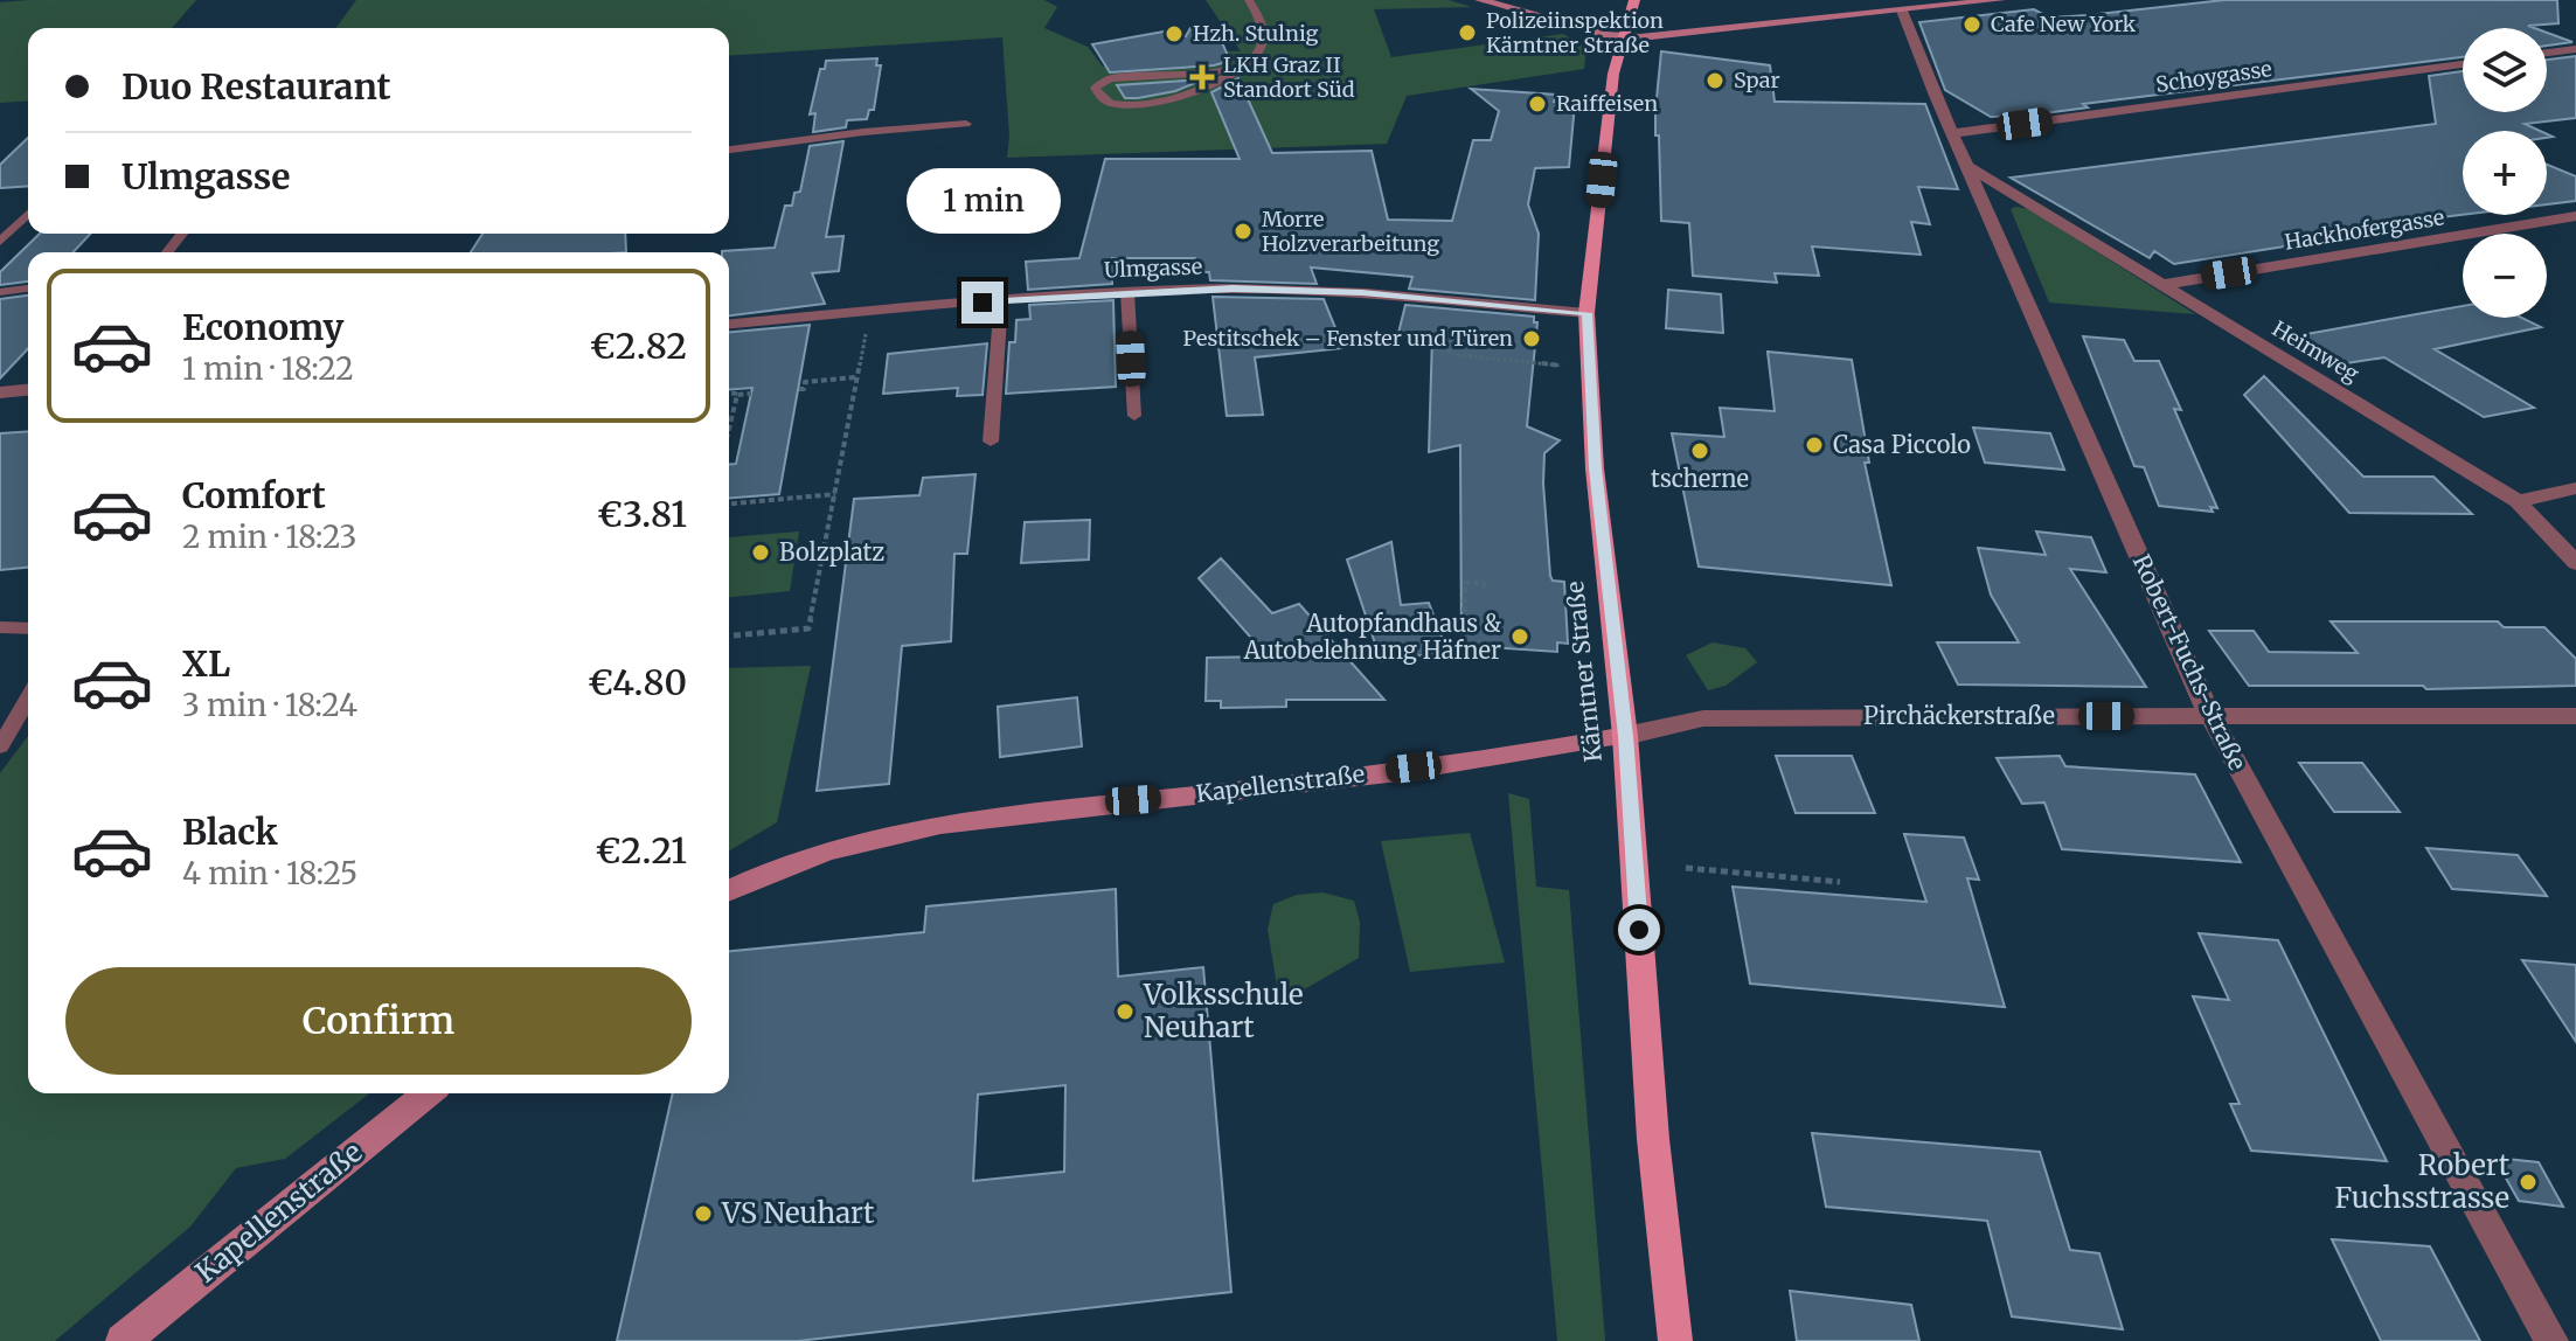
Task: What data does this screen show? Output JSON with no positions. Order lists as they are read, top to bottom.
{
  "streets": {
    "main road": ["Kärntner Straße", "Kapellenstraße"],
    "street": [
      "Schoygasse",
      "Hackhofergasse",
      "Ulmgasse",
      "Heimweg",
      "Robert-Fuchs-Straße",
      "Pirchäckerstraße"
    ]
  },
  "crossings": [
    ["Schoygasse", "Robert-Fuchs-Straße"],
    ["Hackhofergasse", "Heimweg"],
    ["Ulmgasse", "Kärntner Straße"],
    ["Heimweg", "Robert-Fuchs-Straße"],
    ["Robert-Fuchs-Straße", "Pirchäckerstraße"],
    ["Kärntner Straße", "Pirchäckerstraße"],
    ["Kärntner Straße", "Kapellenstraße"],
    ["Pirchäckerstraße", "Kapellenstraße"]
  ],
  "places": {
    "other": [
      "Cafe New York",
      "Polizeiinspektion Kärntner Straße",
      "Hzh. Stulnig",
      "Spar",
      "Raiffeisen",
      "Morre Holzverarbeitung",
      "Pestitschek – Fenster und Türen",
      "Casa Piccolo",
      "tscherne",
      "Bolzplatz",
      "Autopfandhaus & Autobelehnung Häfner",
      "Volksschule Neuhart",
      "Robert Fuchsstrasse",
      "VS Neuhart"
    ],
    "health": ["LKH Graz II Standort Süd"]
  },
  "page": {
    "map_buttons": ["+", "−"],
    "banner": ["Duo Restaurant", "Ulmgasse"],
    "bubble": "1 min",
    "list": [
      {
        "name": "Economy",
        "note": "1 min · 18:22",
        "value": "€2.82"
      },
      {
        "name": "Comfort",
        "note": "2 min · 18:23",
        "value": "€3.81"
      },
      {
        "name": "XL",
        "note": "3 min · 18:24",
        "value": "€4.80"
      },
      {
        "name": "Black",
        "note": "4 min · 18:25",
        "value": "€2.21"
      }
    ],
    "buttons": "Confirm"
  }
}
